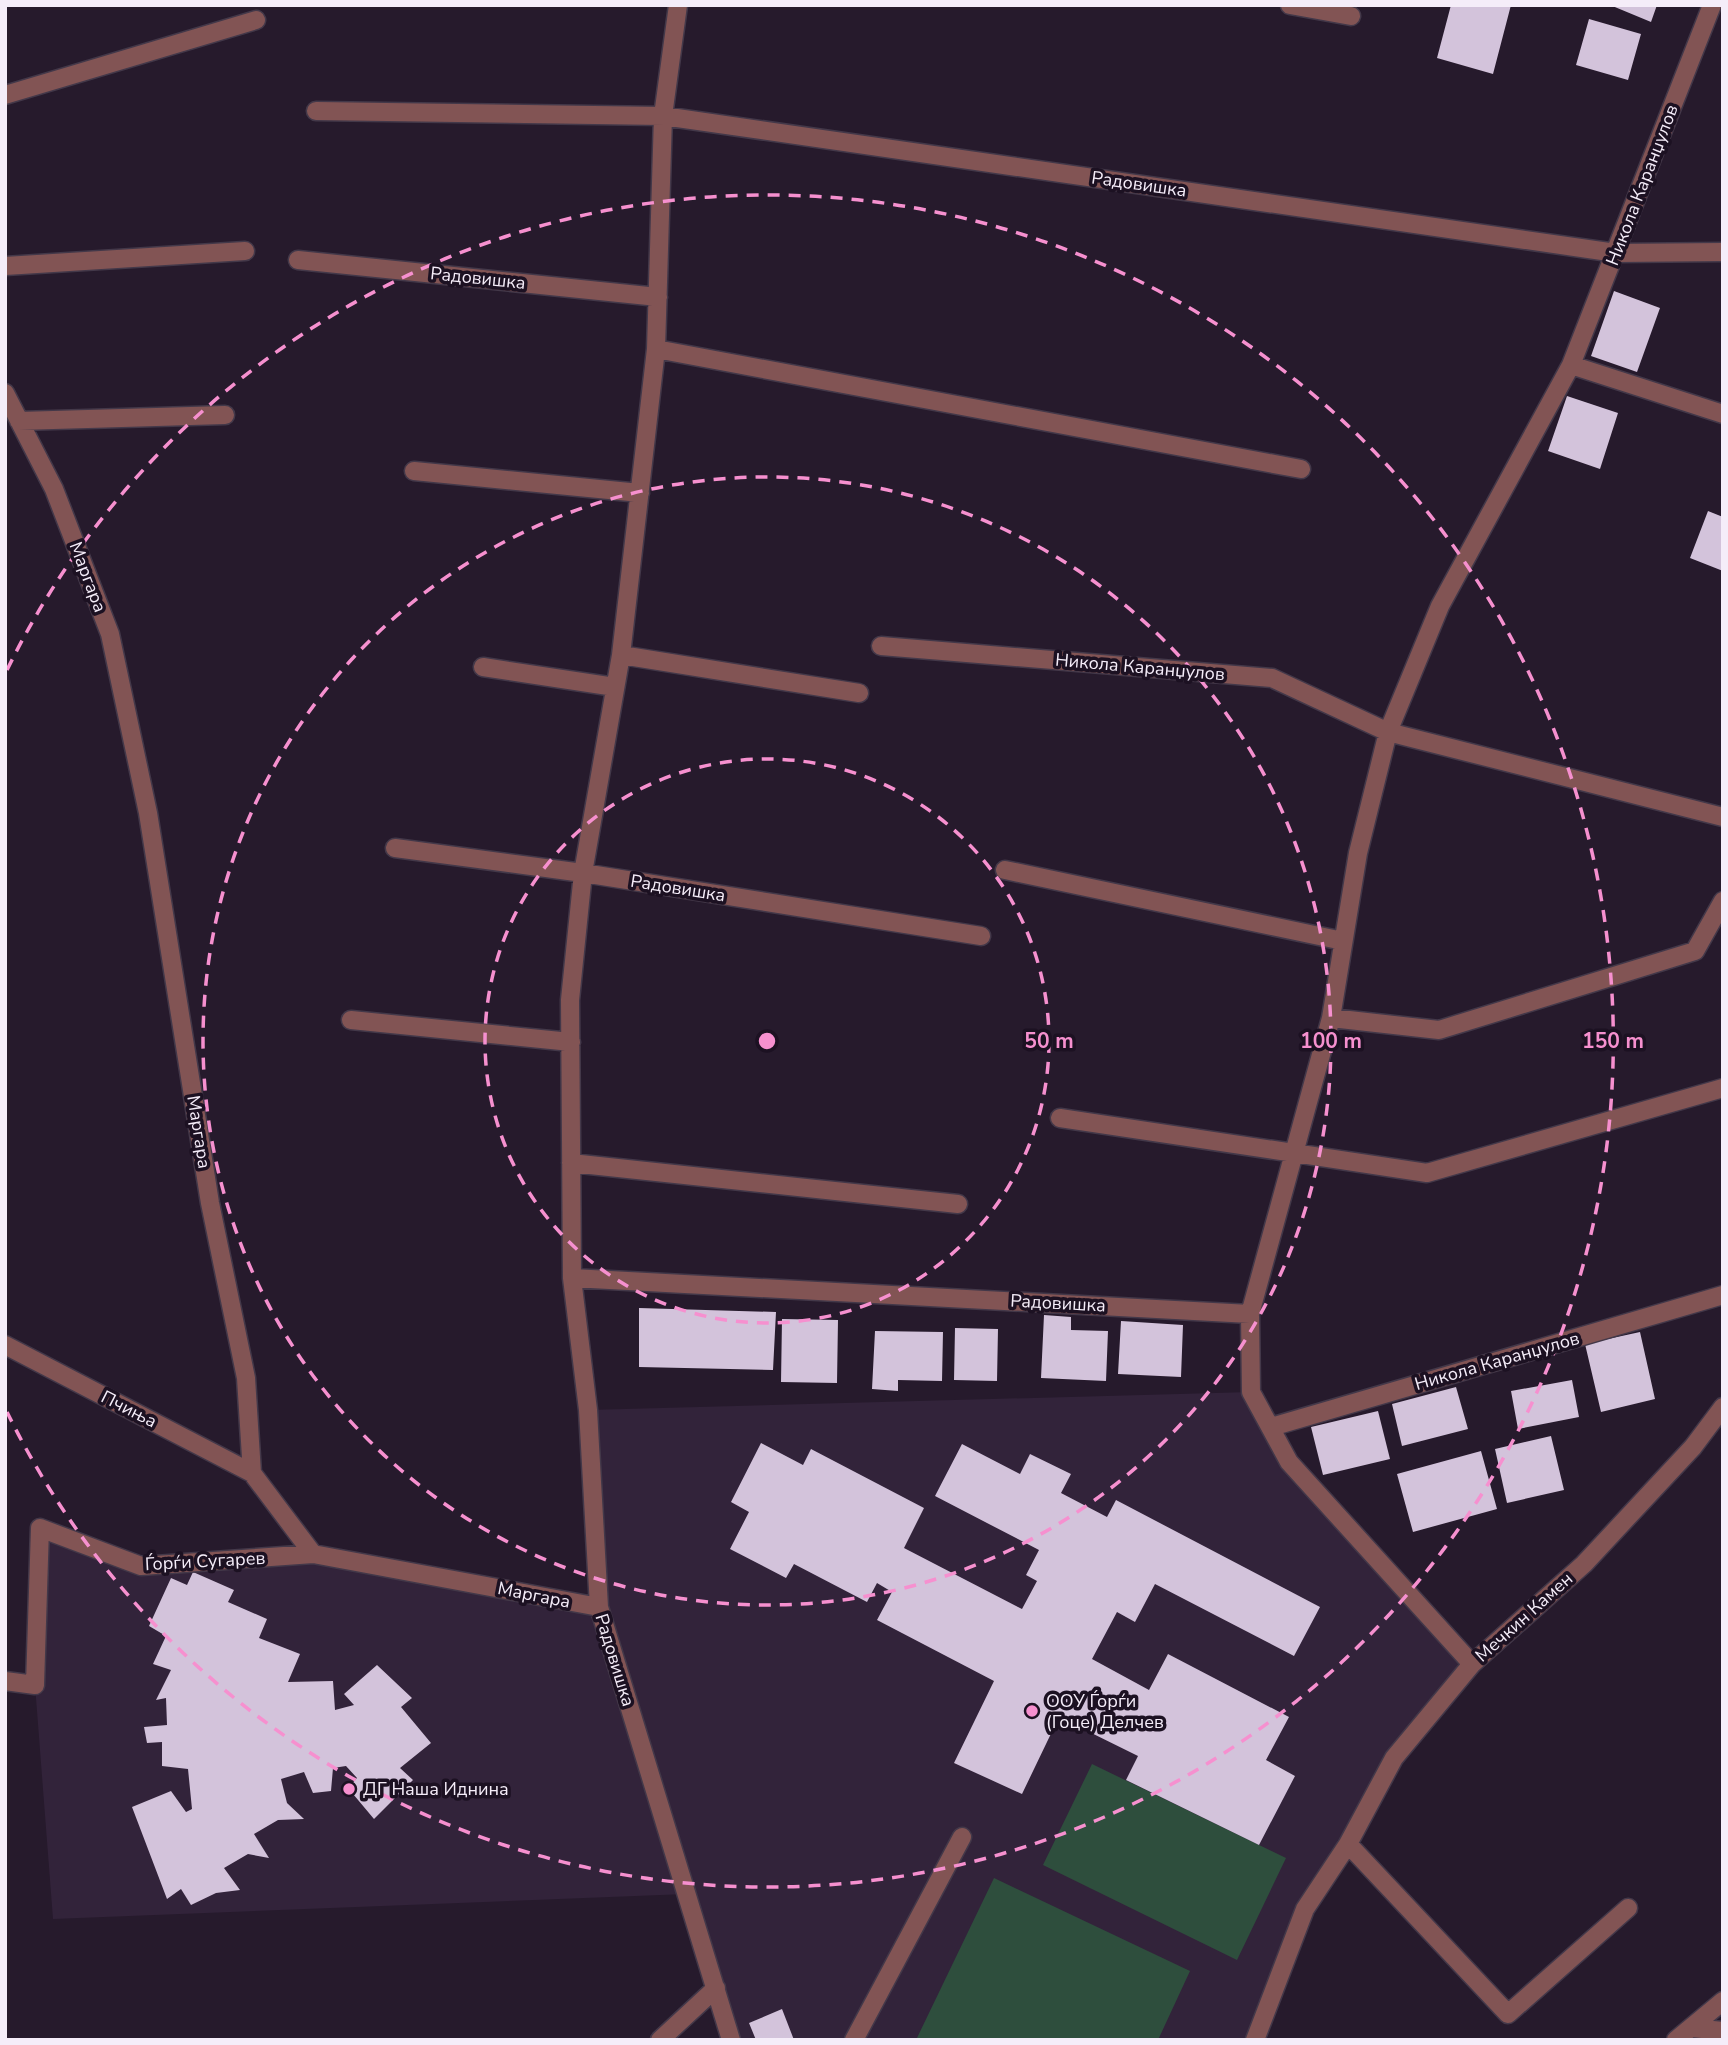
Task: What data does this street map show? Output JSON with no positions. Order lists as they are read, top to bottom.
{
  "streets": {
    "street": [
      "Радовишка",
      "Никола Каранџулов",
      "Маргара",
      "Пчиња",
      "Ѓорѓи Сугарев",
      "Мечкин Камен"
    ]
  },
  "crossings": [
    ["Радовишка", "Никола Каранџулов"],
    ["Радовишка", "Маргара"],
    ["Никола Каранџулов", "Мечкин Камен"],
    ["Маргара", "Пчиња"],
    ["Маргара", "Ѓорѓи Сугарев"]
  ],
  "places": ["ООУ Ѓорѓи (Гоце) Делчев", "ДГ Наша Иднина"],
  "rings": ["50 m", "100 m", "150 m"]
}
